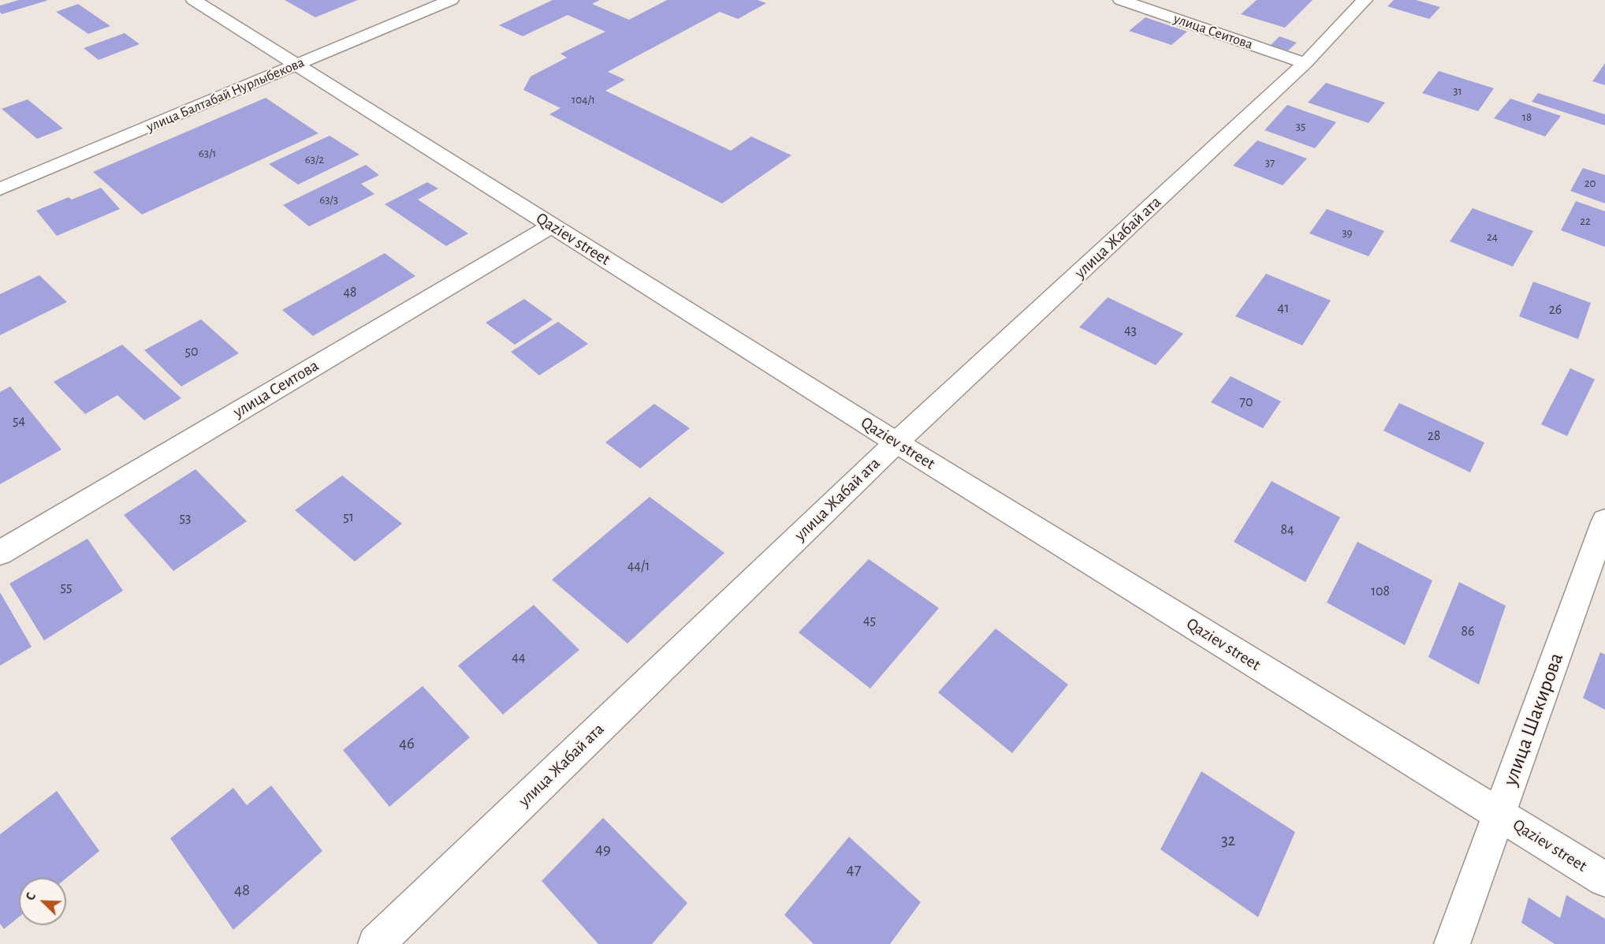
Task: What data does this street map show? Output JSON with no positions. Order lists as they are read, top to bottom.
{
  "streets": {
    "street": [
      "улица Сеитова",
      "улица Балтабай Нурлыбекова",
      "улица Жабай ата",
      "Qaziev street",
      "улица Шакирова"
    ]
  },
  "crossings": [
    ["улица Сеитова", "улица Жабай ата"],
    ["улица Сеитова", "Qaziev street"],
    ["улица Балтабай Нурлыбекова", "Qaziev street"],
    ["улица Жабай ата", "Qaziev street"],
    ["Qaziev street", "улица Шакирова"]
  ],
  "house_numbers": [
    "31",
    "104/1",
    "18",
    "35",
    "63/1",
    "63/2",
    "37",
    "20",
    "63/3",
    "22",
    "39",
    "24",
    "48",
    "41",
    "26",
    "43",
    "50",
    "70",
    "54",
    "28",
    "51",
    "53",
    "84",
    "44/1",
    "55",
    "108",
    "45",
    "86",
    "44",
    "46",
    "32",
    "49",
    "47",
    "48"
  ],
  "north": "top left"
}
